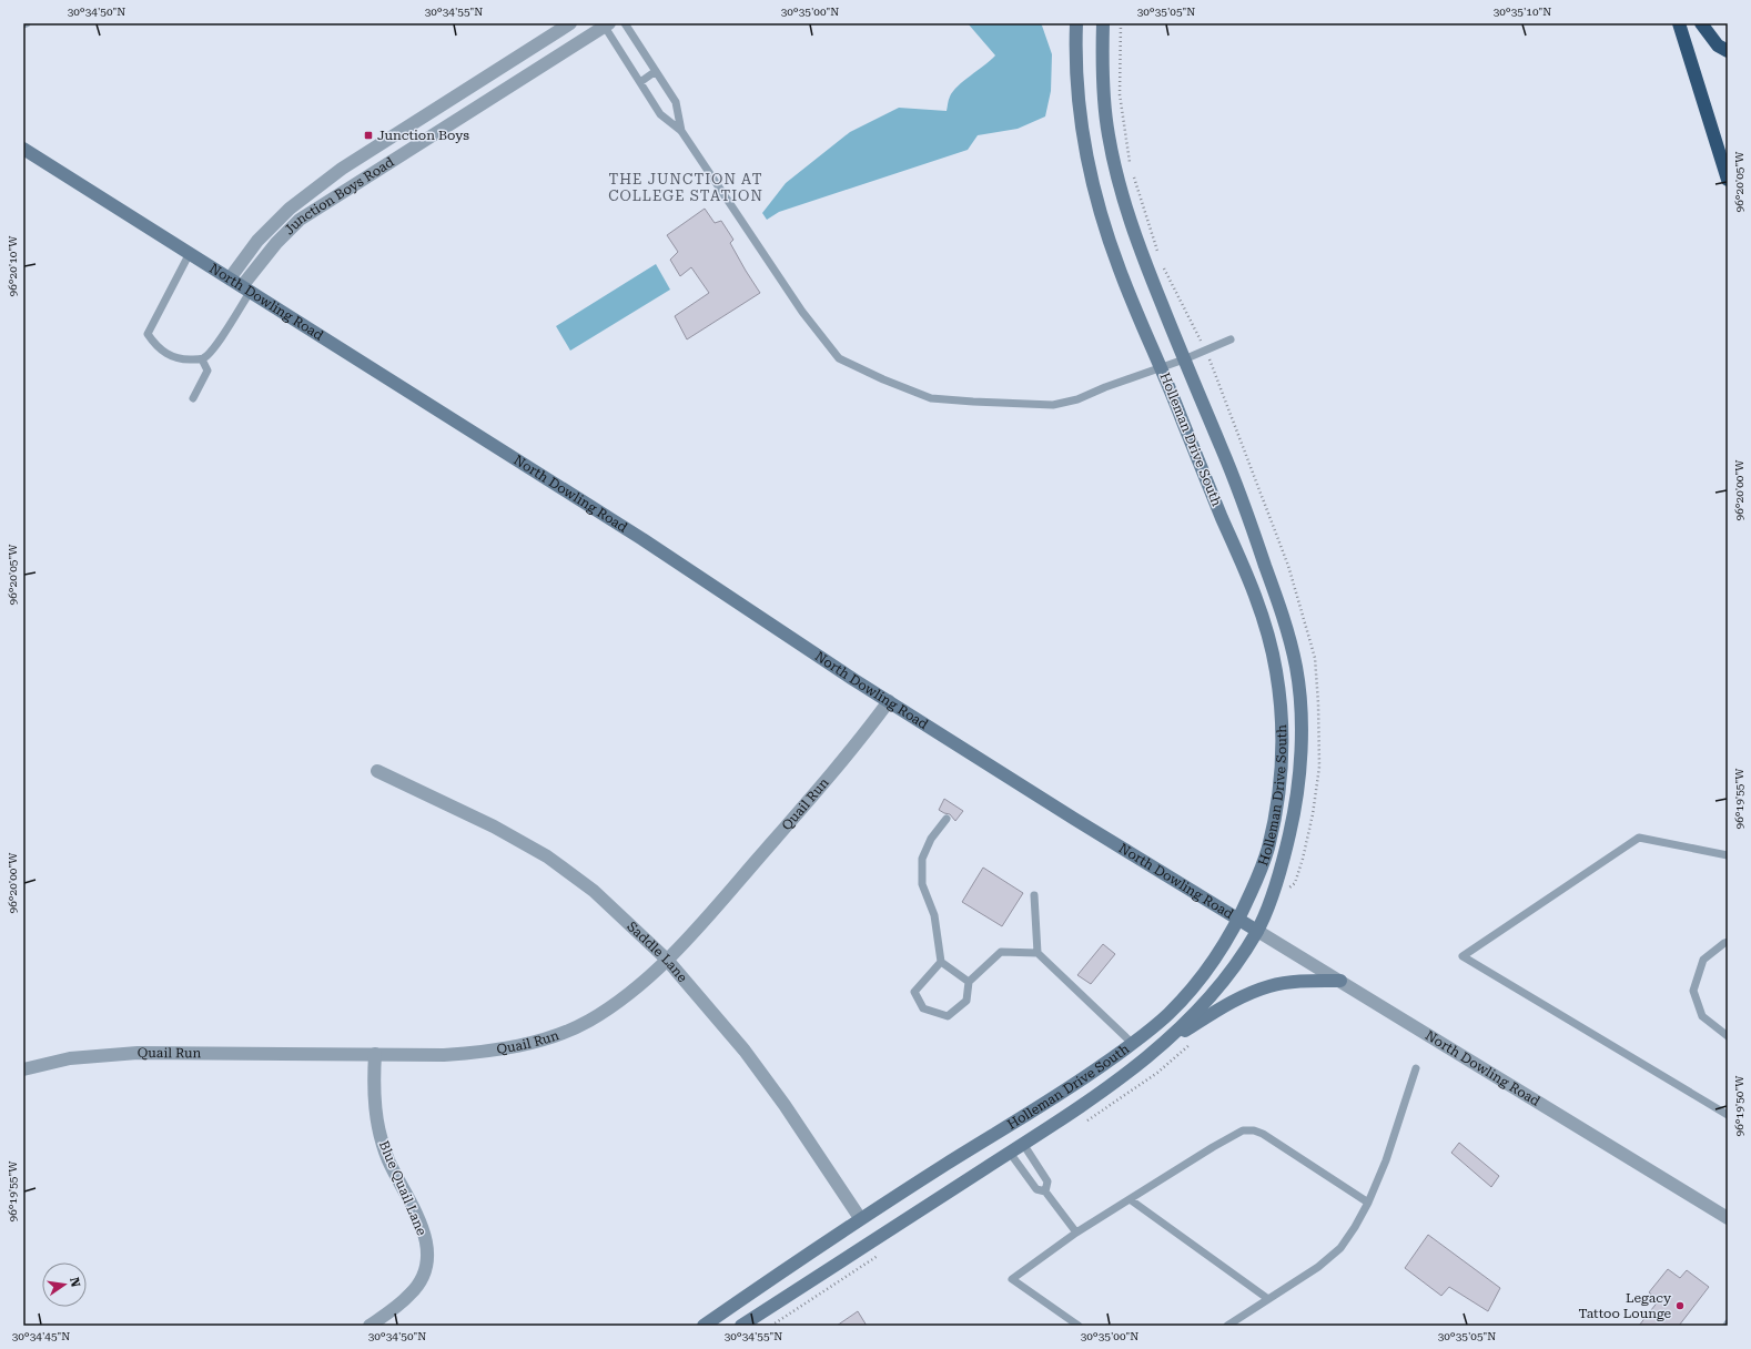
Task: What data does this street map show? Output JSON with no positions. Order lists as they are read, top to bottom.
{
  "streets": {
    "street": [
      "Junction Boys Road",
      "North Dowling Road",
      "Holleman Drive South",
      "Quail Run",
      "Saddle Lane",
      "Blue Quail Lane"
    ]
  },
  "crossings": [
    ["Junction Boys Road", "North Dowling Road"],
    ["North Dowling Road", "Holleman Drive South"],
    ["North Dowling Road", "Quail Run"],
    ["Holleman Drive South", "Saddle Lane"],
    ["Quail Run", "Saddle Lane"],
    ["Quail Run", "Blue Quail Lane"]
  ],
  "districts": ["THE JUNCTION AT COLLEGE STATION"],
  "places": {
    "transit": ["Junction Boys"],
    "other": ["Legacy Tattoo Lounge"]
  },
  "north": "right",
  "coordinates": [
    "30°34'50\"N",
    "30°34'55\"N",
    "30°35'00\"N",
    "30°35'05\"N",
    "30°35'10\"N",
    "96°20'05\"W",
    "96°20'10\"W",
    "96°20'00\"W",
    "96°19'55\"W",
    "96°19'50\"W",
    "30°34'45\"N"
  ]
}
